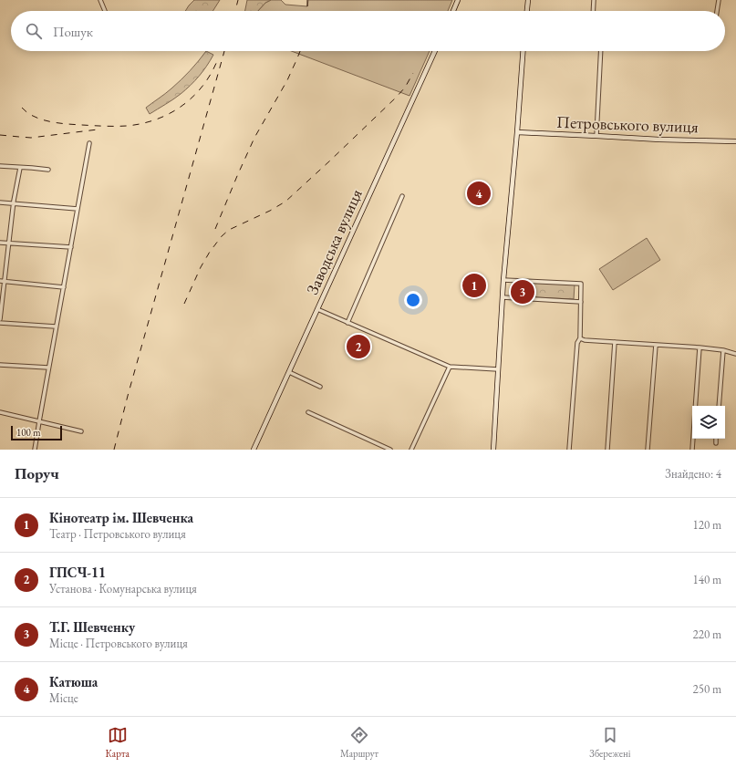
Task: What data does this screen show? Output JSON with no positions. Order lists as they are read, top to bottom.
{
  "streets": {
    "main road": ["Петровського вулиця", "Заводська вулиця"]
  },
  "scale_bar": "100 m",
  "page": {
    "search": "Пошук",
    "pins": [
      "4",
      "1",
      "3",
      "2"
    ],
    "scale": "100 m",
    "heading": ["Поруч", "Знайдено: 4"],
    "list": [
      {
        "mark": "1",
        "name": "Кінотеатр ім. Шевченка",
        "note": "Театр · Петровського вулиця",
        "value": "120 m"
      },
      {
        "mark": "2",
        "name": "ГПСЧ-11",
        "note": "Установа · Комунарська вулиця",
        "value": "140 m"
      },
      {
        "mark": "3",
        "name": "Т.Г. Шевченку",
        "note": "Місце · Петровського вулиця",
        "value": "220 m"
      },
      {
        "mark": "4",
        "name": "Катюша",
        "note": "Місце",
        "value": "250 m"
      }
    ],
    "nav": ["Карта", "Маршрут", "Збережені"]
  }
}
